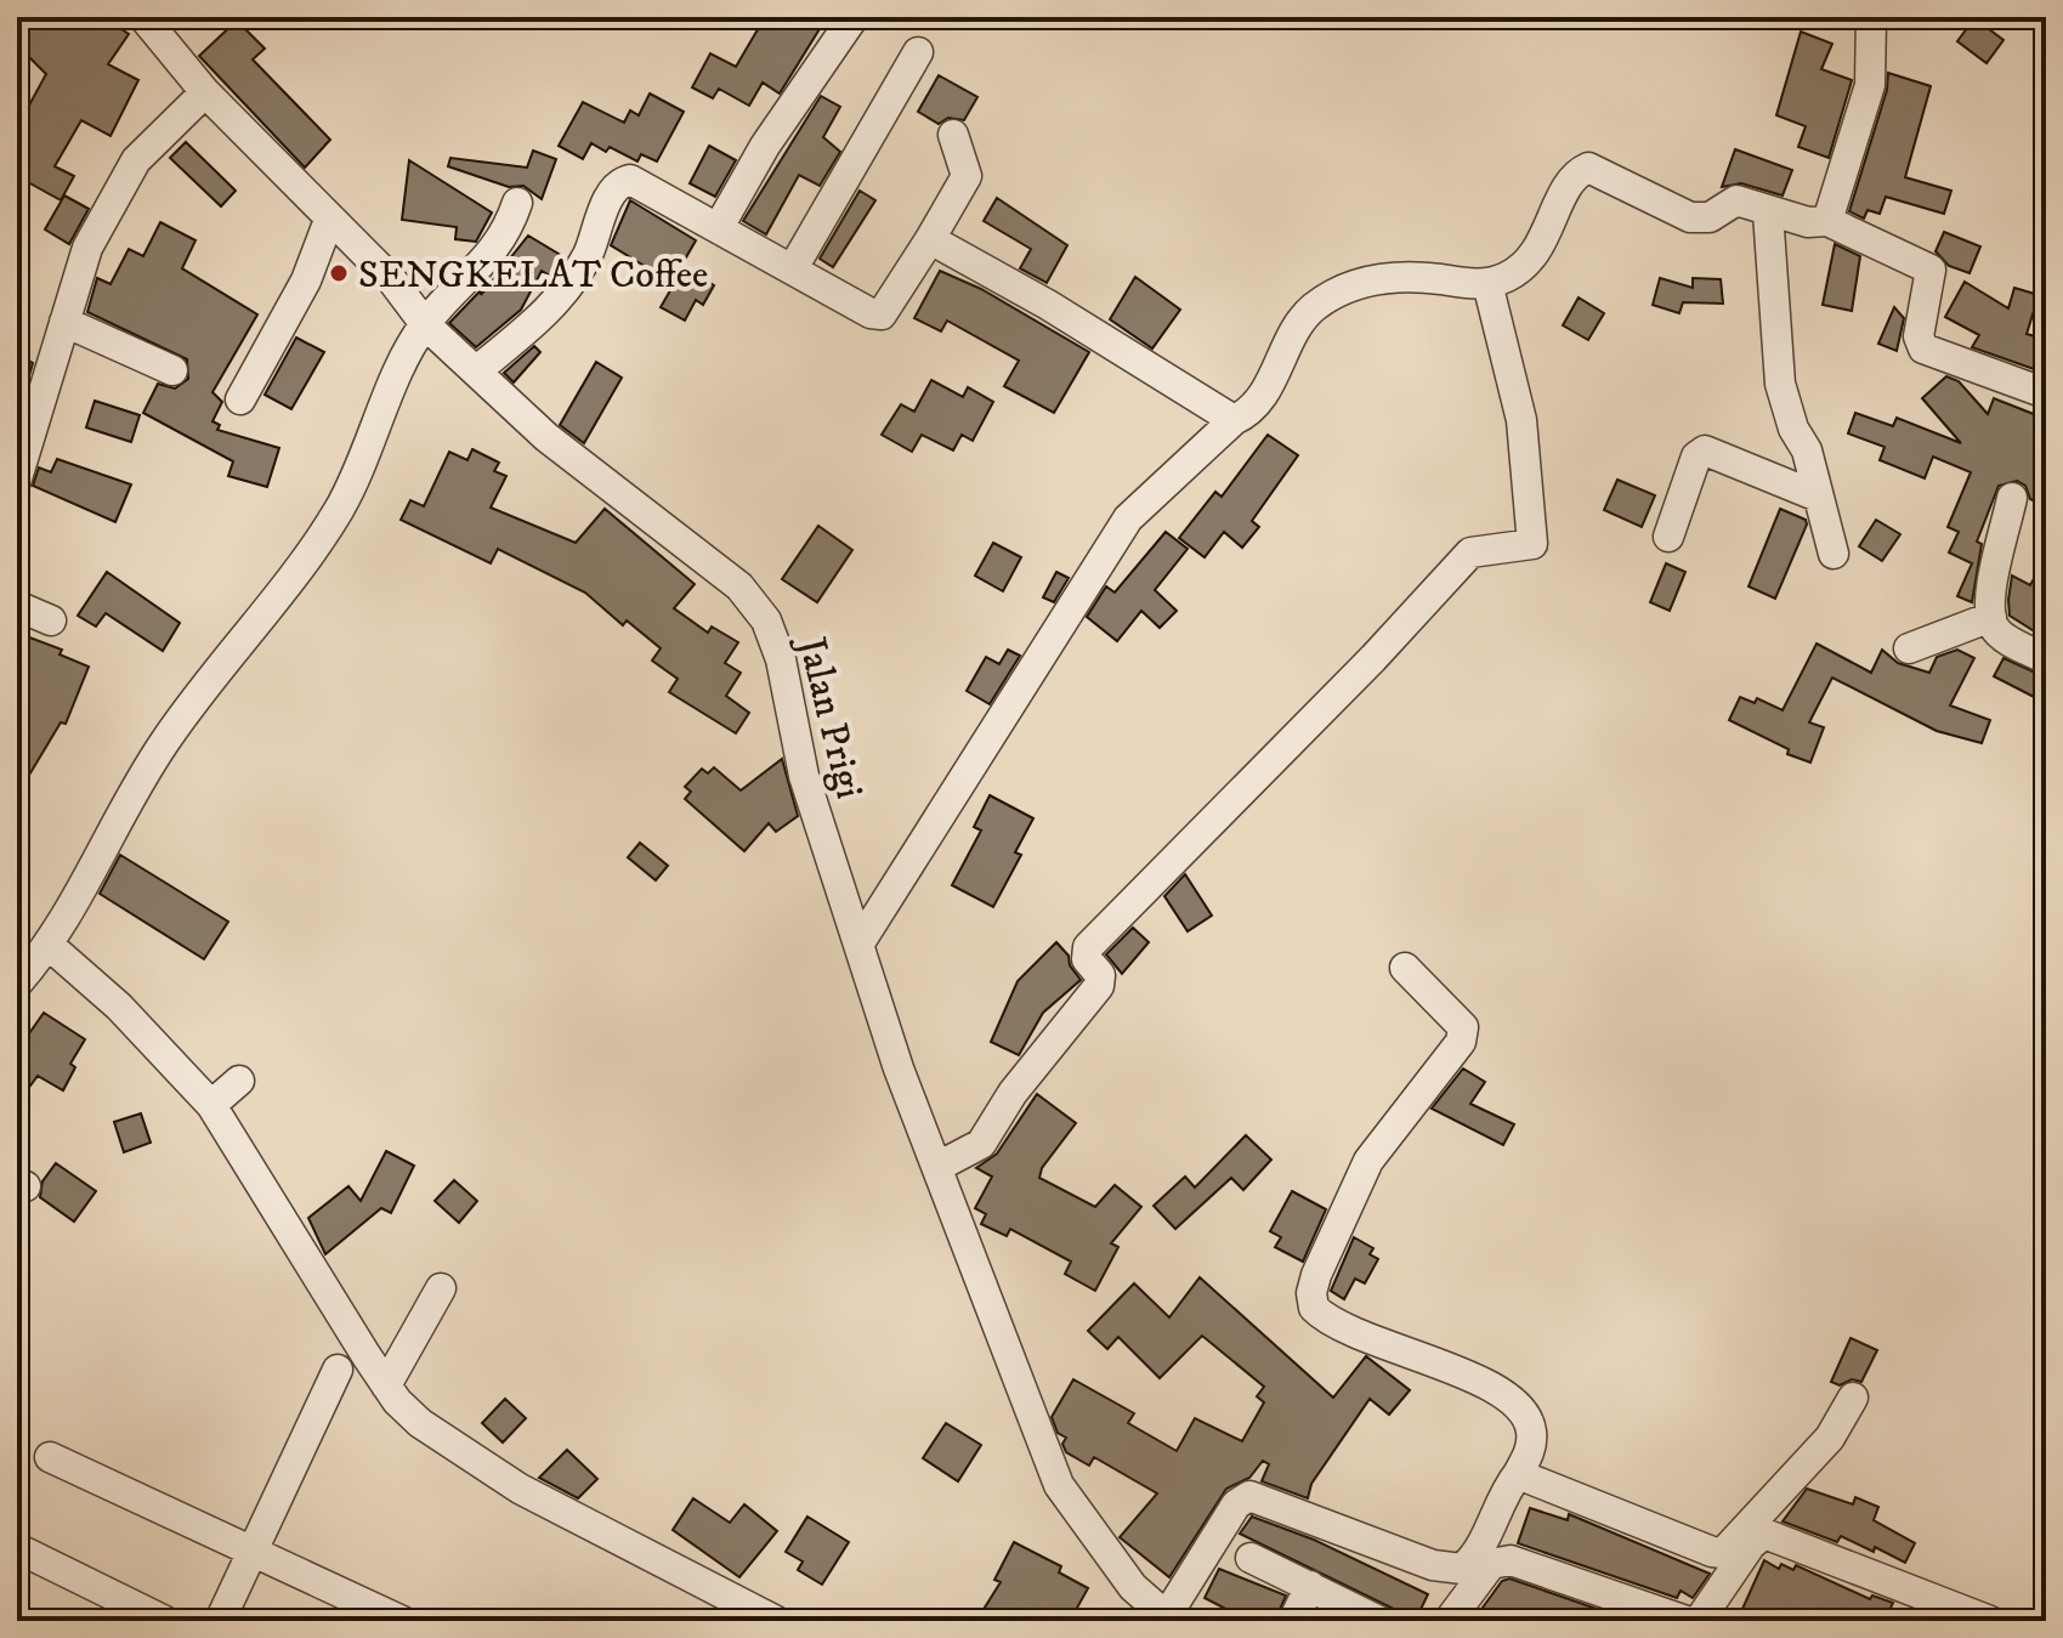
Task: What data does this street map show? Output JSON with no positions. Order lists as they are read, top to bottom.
{
  "streets": {
    "street": ["Jalan Prigi"]
  },
  "places": ["SENGKELAT Coffee"]
}
